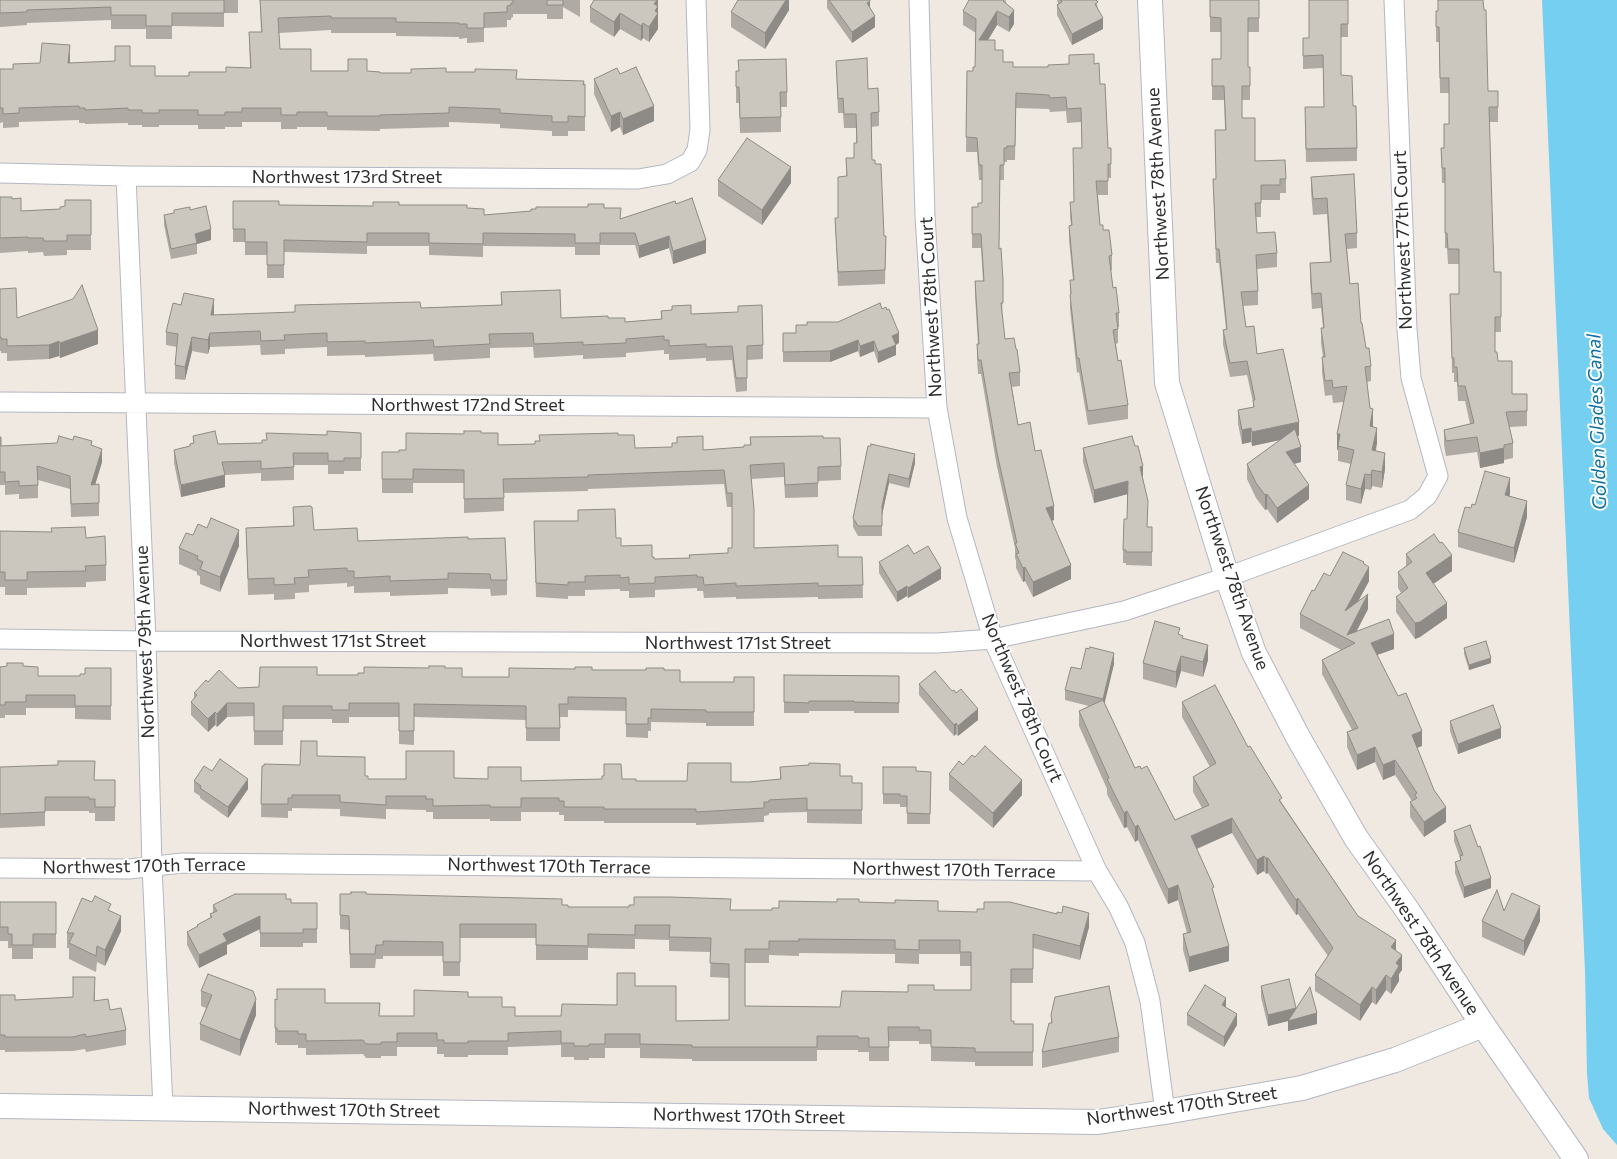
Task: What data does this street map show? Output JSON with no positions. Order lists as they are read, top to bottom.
{
  "streets": {
    "street": [
      "Northwest 173rd Street",
      "Northwest 78th Avenue",
      "Northwest 77th Court",
      "Northwest 78th Court",
      "Northwest 172nd Street",
      "Northwest 171st Street",
      "Northwest 79th Avenue",
      "Northwest 170th Terrace",
      "Northwest 170th Street"
    ]
  },
  "crossings": [
    ["Northwest 173rd Street", "Northwest 79th Avenue"],
    ["Northwest 78th Avenue", "Northwest 171st Street"],
    ["Northwest 78th Avenue", "Northwest 170th Street"],
    ["Northwest 77th Court", "Northwest 171st Street"],
    ["Northwest 78th Court", "Northwest 172nd Street"],
    ["Northwest 78th Court", "Northwest 171st Street"],
    ["Northwest 78th Court", "Northwest 170th Terrace"],
    ["Northwest 78th Court", "Northwest 170th Street"],
    ["Northwest 172nd Street", "Northwest 79th Avenue"],
    ["Northwest 171st Street", "Northwest 79th Avenue"],
    ["Northwest 79th Avenue", "Northwest 170th Terrace"],
    ["Northwest 79th Avenue", "Northwest 170th Street"]
  ],
  "water": ["Golden Glades Canal"]
}
